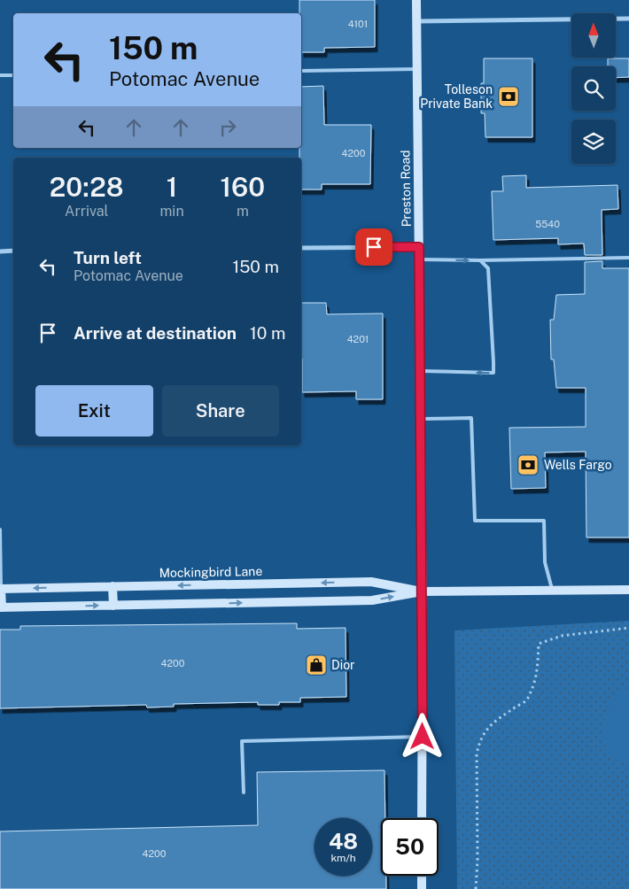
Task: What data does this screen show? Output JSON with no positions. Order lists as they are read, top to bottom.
{
  "streets": {
    "main road": ["Preston Road", "Mockingbird Lane"]
  },
  "crossings": [
    ["Preston Road", "Mockingbird Lane"]
  ],
  "places": {
    "bank": ["Tolleson Private Bank", "Wells Fargo"],
    "shop": ["Dior"]
  },
  "house_numbers": [
    "4101",
    "4200",
    "5540",
    "4201",
    "4200",
    "4200"
  ],
  "north": "top",
  "page": {
    "turn": ["150 m", "Potomac Avenue"],
    "eta": [
      "20:28",
      "Arrival",
      "1",
      "min",
      "160",
      "m"
    ],
    "list": [
      {
        "name": "Turn left",
        "note": "Potomac Avenue",
        "value": "150 m"
      },
      {
        "name": "Arrive at destination",
        "value": "10 m"
      }
    ],
    "buttons": ["Exit", "Share"],
    "speed": "48 km/h",
    "limit": "50"
  }
}
